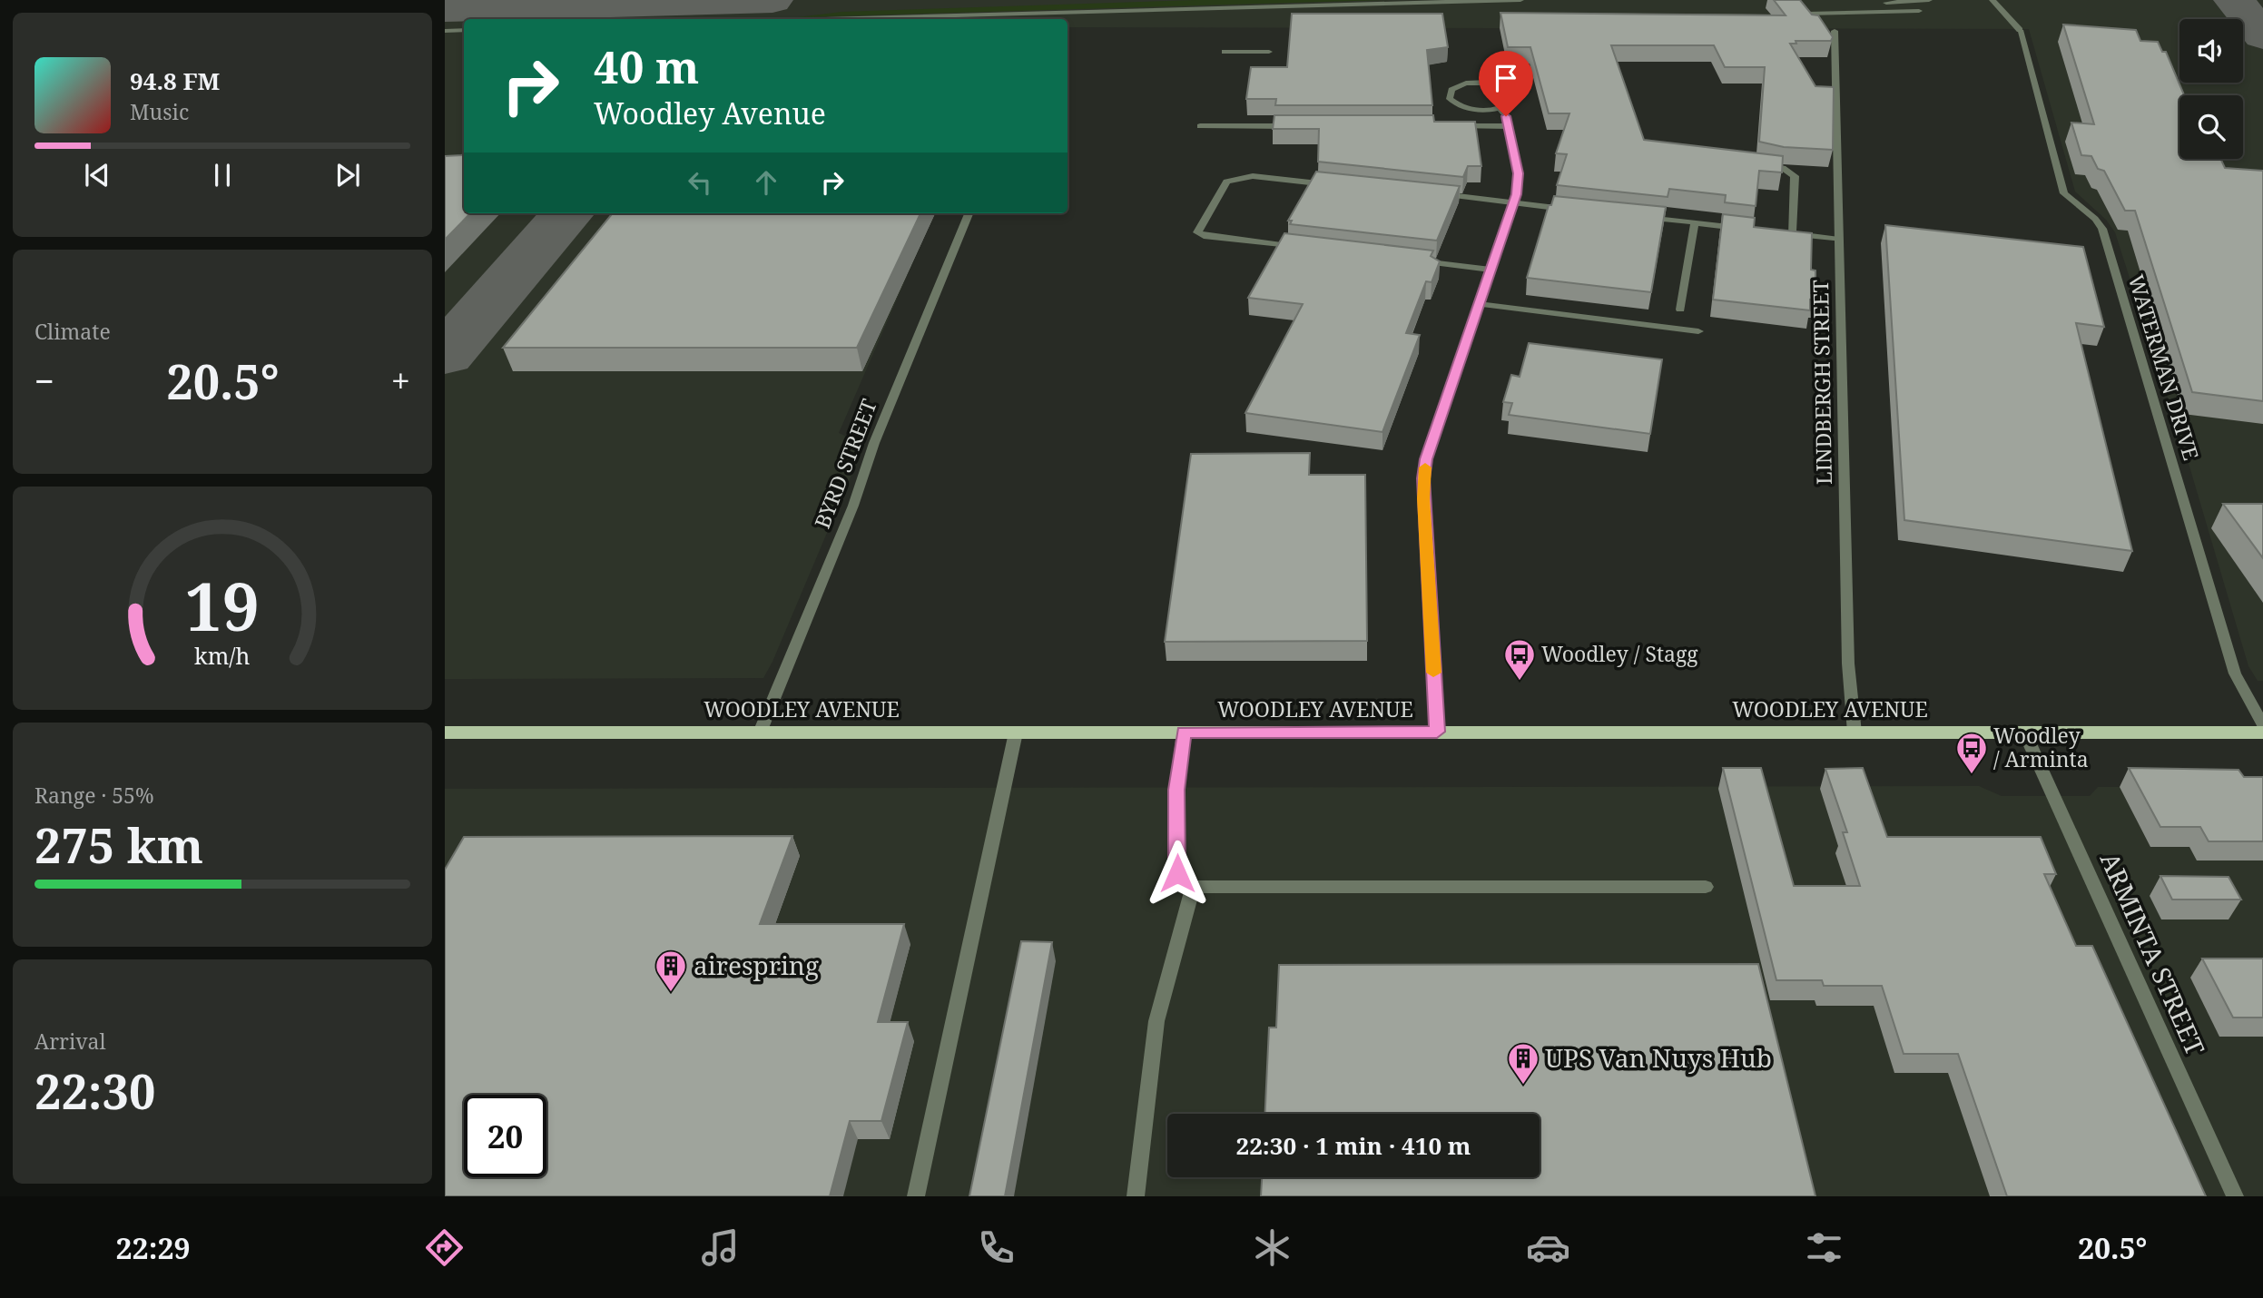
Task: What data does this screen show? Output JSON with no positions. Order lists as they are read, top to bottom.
{
  "streets": {
    "main road": ["WOODLEY AVENUE"],
    "street": [
      "WATERMAN DRIVE",
      "LINDBERGH STREET",
      "BYRD STREET",
      "ARMINTA STREET"
    ]
  },
  "crossings": [
    ["LINDBERGH STREET", "WOODLEY AVENUE"],
    ["BYRD STREET", "WOODLEY AVENUE"],
    ["WOODLEY AVENUE", "ARMINTA STREET"]
  ],
  "places": {
    "bus stop": ["Woodley / Stagg", "Woodley / Arminta"],
    "building": ["airespring", "UPS Van Nuys Hub"]
  },
  "page": {
    "turn": ["40 m", "Woodley Avenue"],
    "song": ["94.8 FM", "Music"],
    "tile": [
      "Climate",
      ["Range · 55%", "275 km"],
      ["Arrival", "22:30"]
    ],
    "heat": ["−", "20.5°", "+"],
    "limit": "20",
    "trip": "22:30 · 1 min · 410 m",
    "tabs": ["22:29", "20.5°"],
    "gauge": ["19", "km/h"]
  }
}
